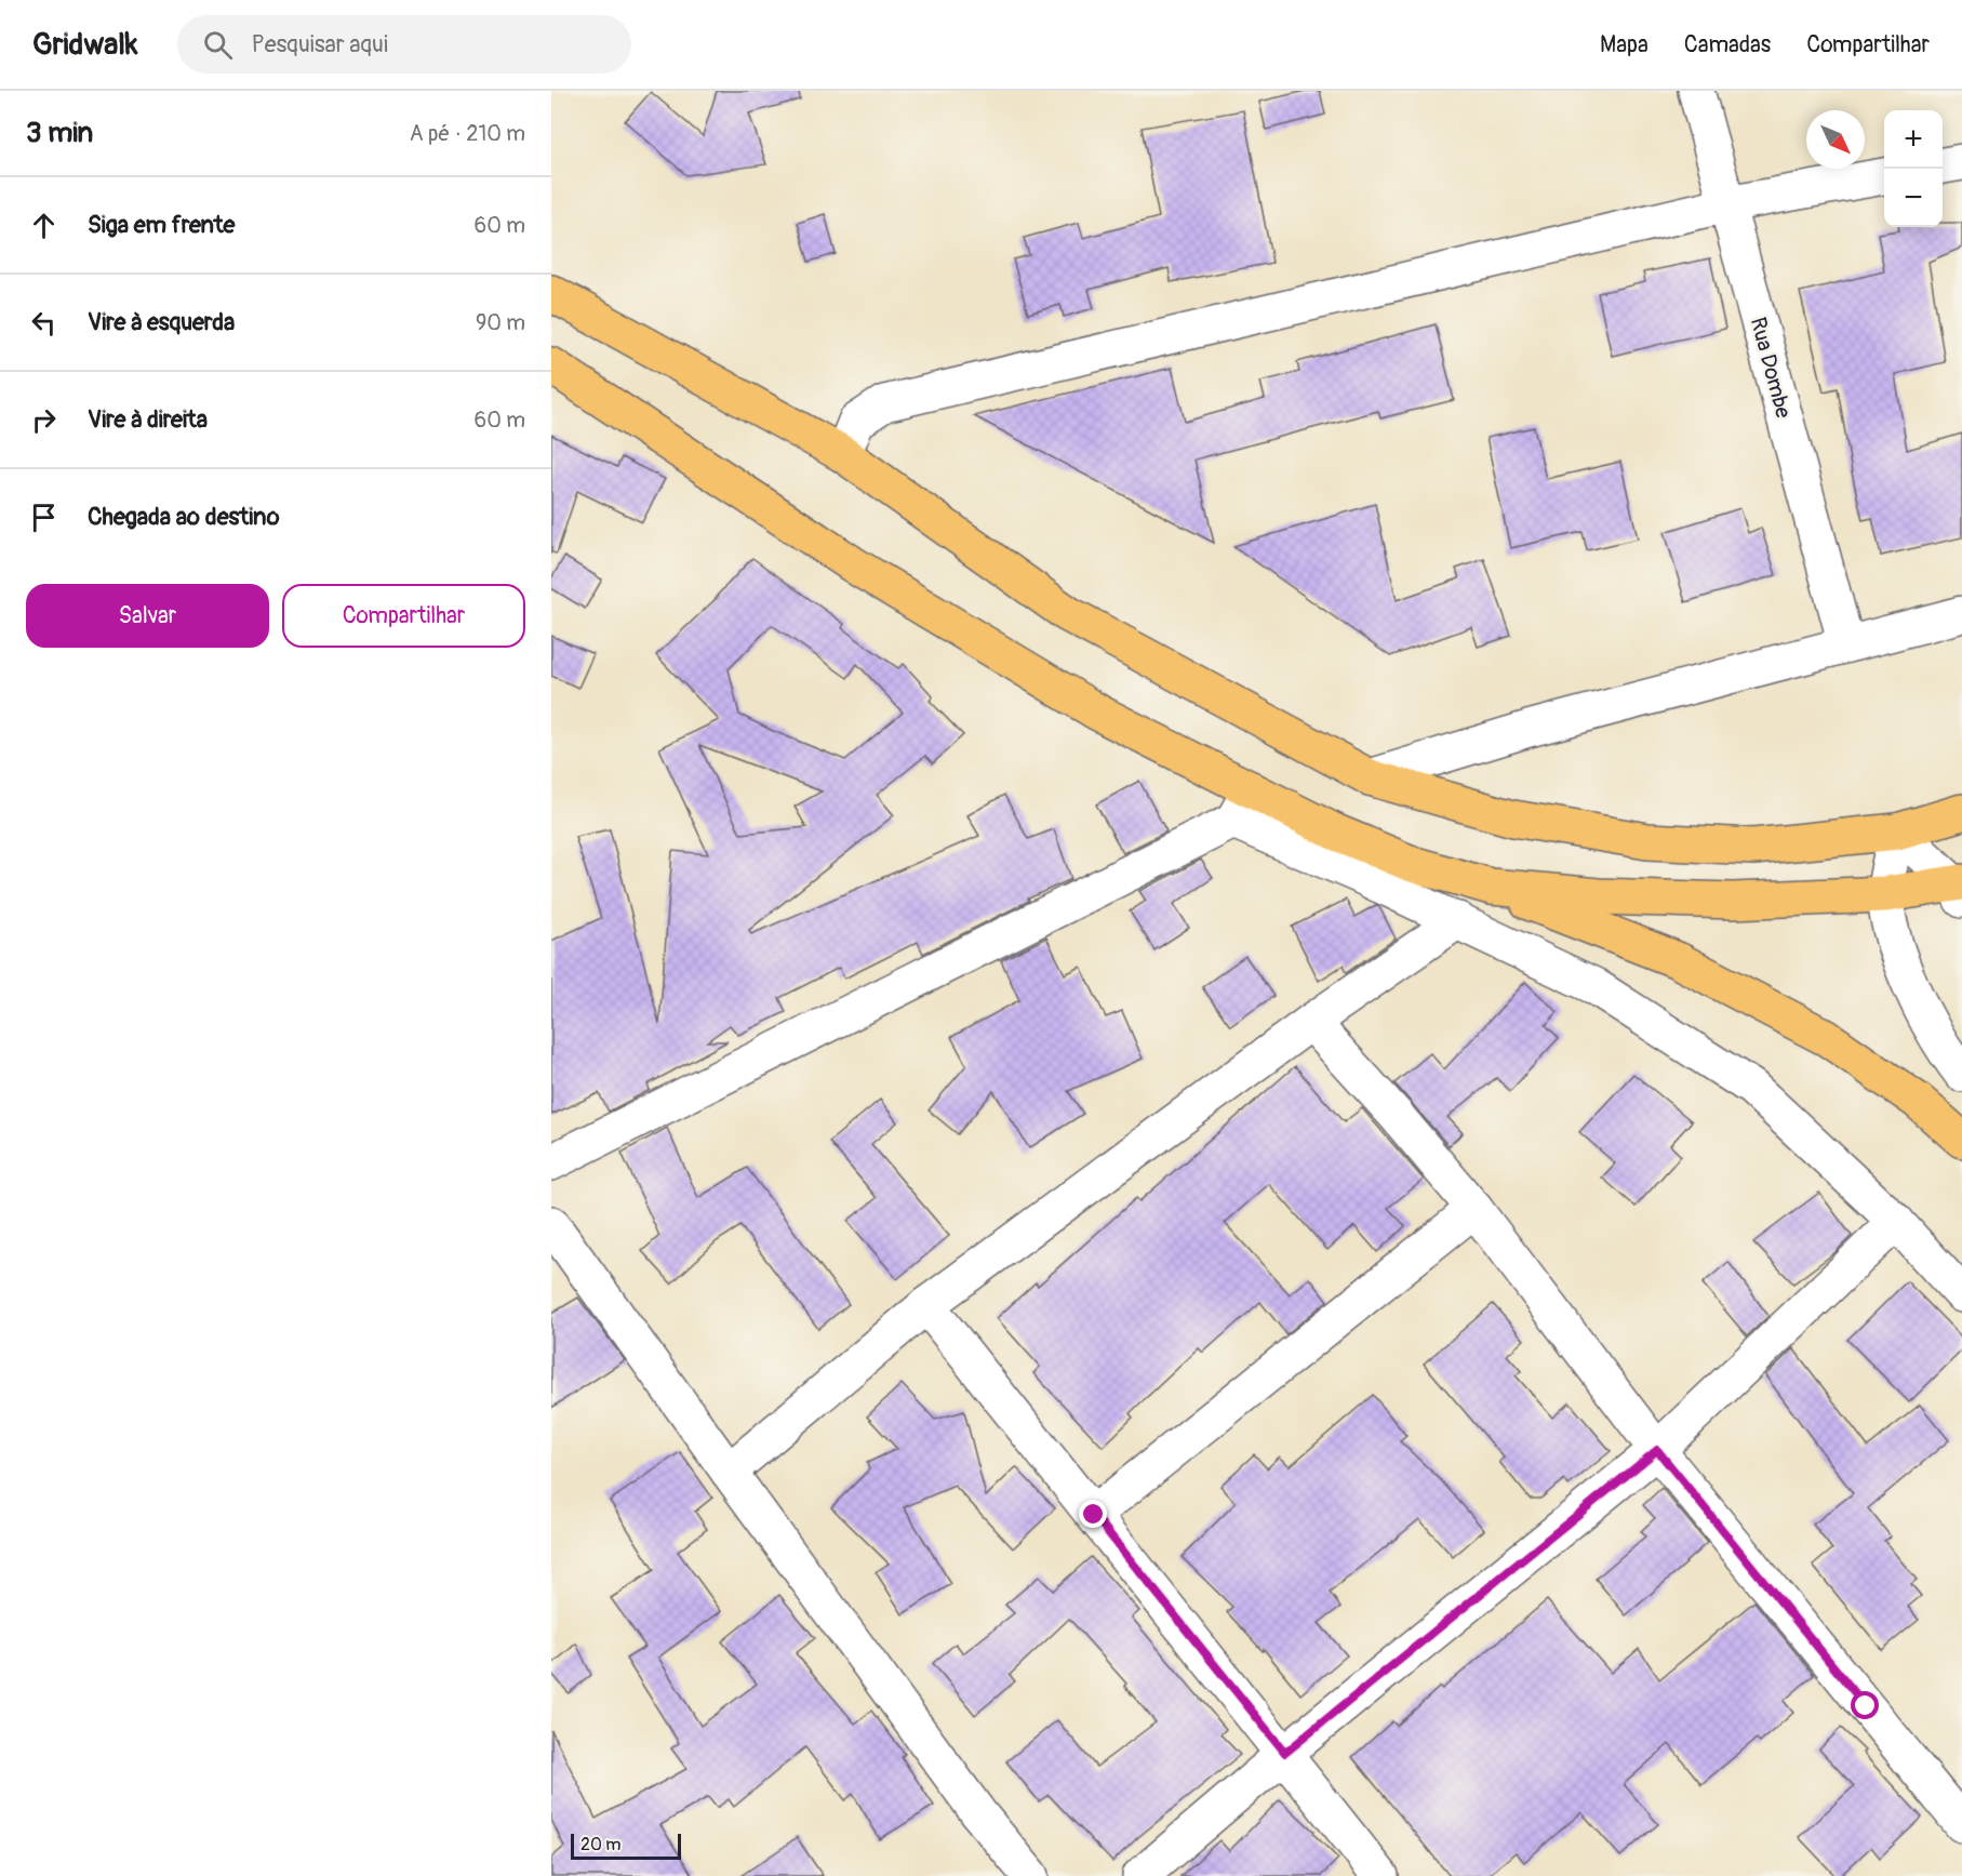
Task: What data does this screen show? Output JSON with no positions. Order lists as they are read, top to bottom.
{
  "streets": {
    "street": ["Rua Dombe"]
  },
  "scale_bar": "20 m",
  "north": "bottom right",
  "page": {
    "header": "Gridwalk",
    "search": "Pesquisar aqui",
    "nav": ["Mapa", "Camadas", "Compartilhar"],
    "heading": ["3 min", "A pé · 210 m"],
    "map_buttons": ["+", "−"],
    "list": [
      ["Siga em frente", "60 m"],
      ["Vire à esquerda", "90 m"],
      ["Vire à direita", "60 m"],
      "Chegada ao destino"
    ],
    "buttons": ["Salvar", "Compartilhar"],
    "scale": "20 m"
  }
}
